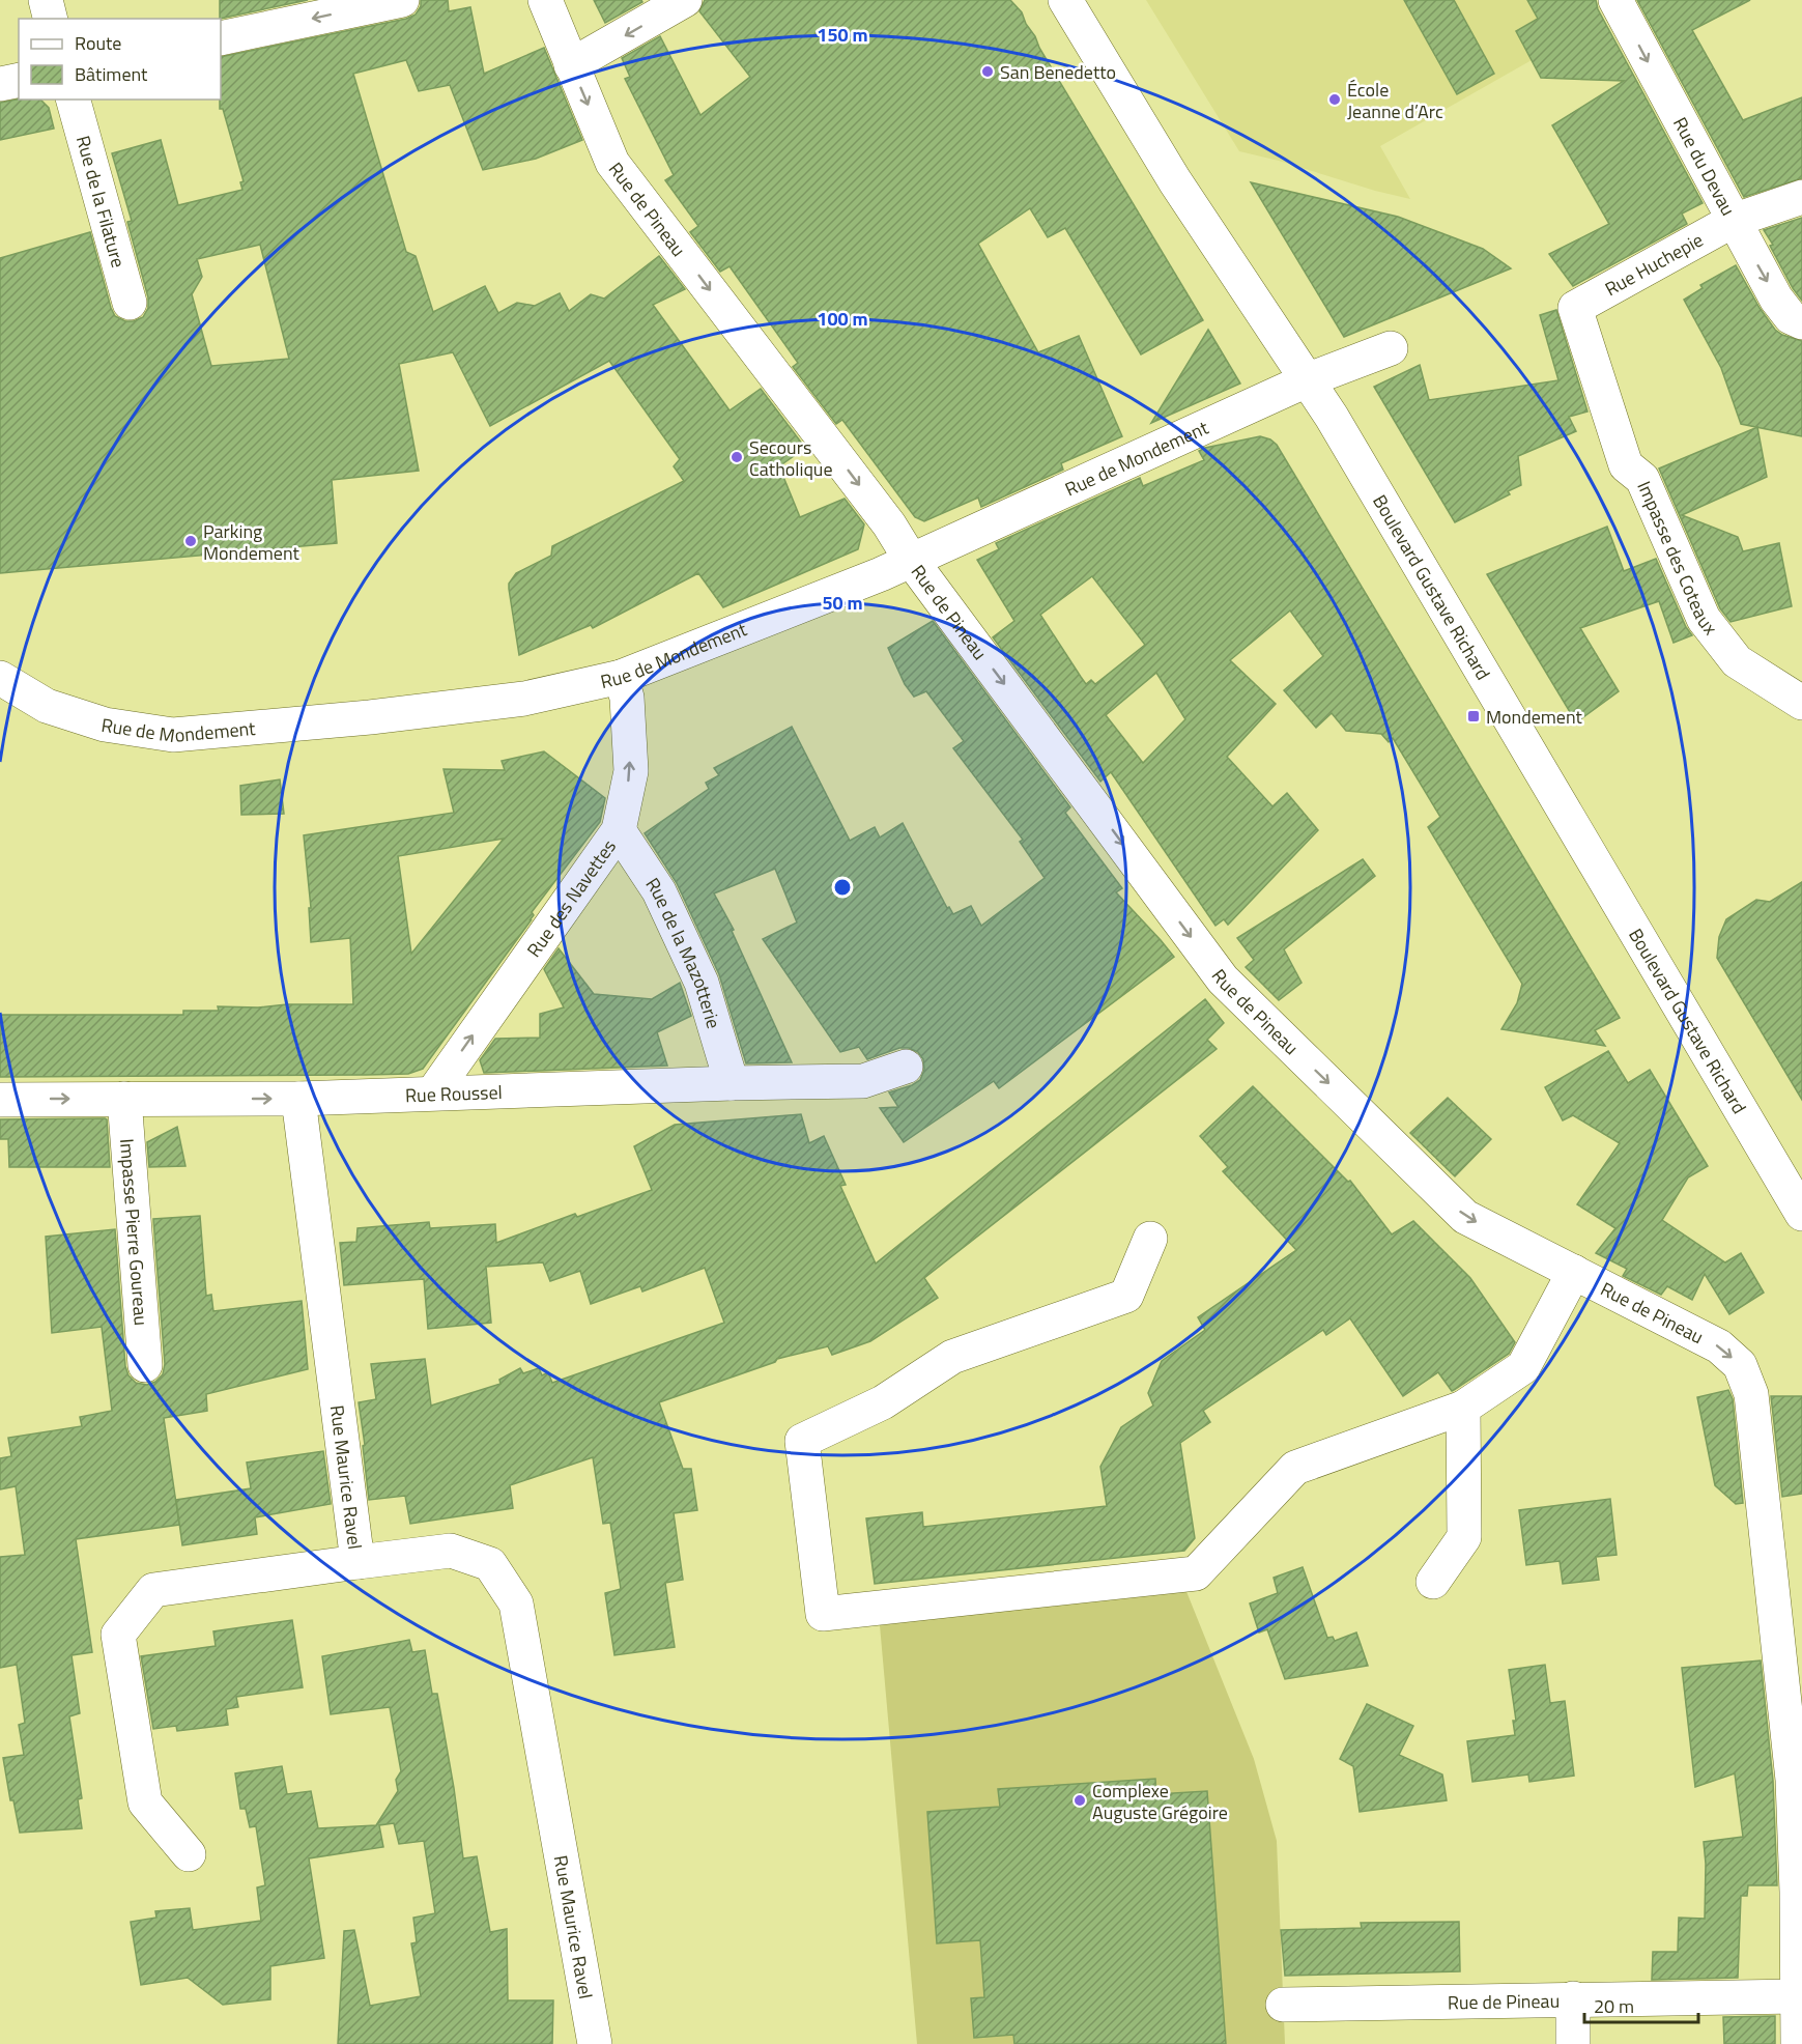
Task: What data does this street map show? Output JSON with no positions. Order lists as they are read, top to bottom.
{
  "streets": {
    "street": [
      "Rue du Devau",
      "Rue de la Filature",
      "Rue de Pineau",
      "Rue Huchepie",
      "Rue de Mondement",
      "Impasse des Coteaux",
      "Boulevard Gustave Richard",
      "Rue des Navettes",
      "Rue de la Mazotterie",
      "Rue Roussel",
      "Impasse Pierre Goureau",
      "Rue Maurice Ravel"
    ]
  },
  "crossings": [
    ["Rue du Devau", "Rue Huchepie"],
    ["Rue de Pineau", "Rue de Mondement"],
    ["Rue Huchepie", "Impasse des Coteaux"],
    ["Rue de Mondement", "Boulevard Gustave Richard"],
    ["Rue de Mondement", "Rue des Navettes"],
    ["Rue des Navettes", "Rue de la Mazotterie"],
    ["Rue des Navettes", "Rue Roussel"],
    ["Rue de la Mazotterie", "Rue Roussel"],
    ["Rue Roussel", "Impasse Pierre Goureau"],
    ["Rue Roussel", "Rue Maurice Ravel"]
  ],
  "one_way": ["Rue du Devau", "Rue de Pineau", "Rue des Navettes"],
  "places": {
    "other": [
      "San Benedetto",
      "École Jeanne d’Arc",
      "Secours Catholique",
      "Parking Mondement",
      "Complexe Auguste Grégoire"
    ],
    "transit": ["Mondement"]
  },
  "legend": ["Route", "Bâtiment"],
  "scale_bar": "20 m",
  "rings": ["150 m", "100 m", "50 m"]
}
